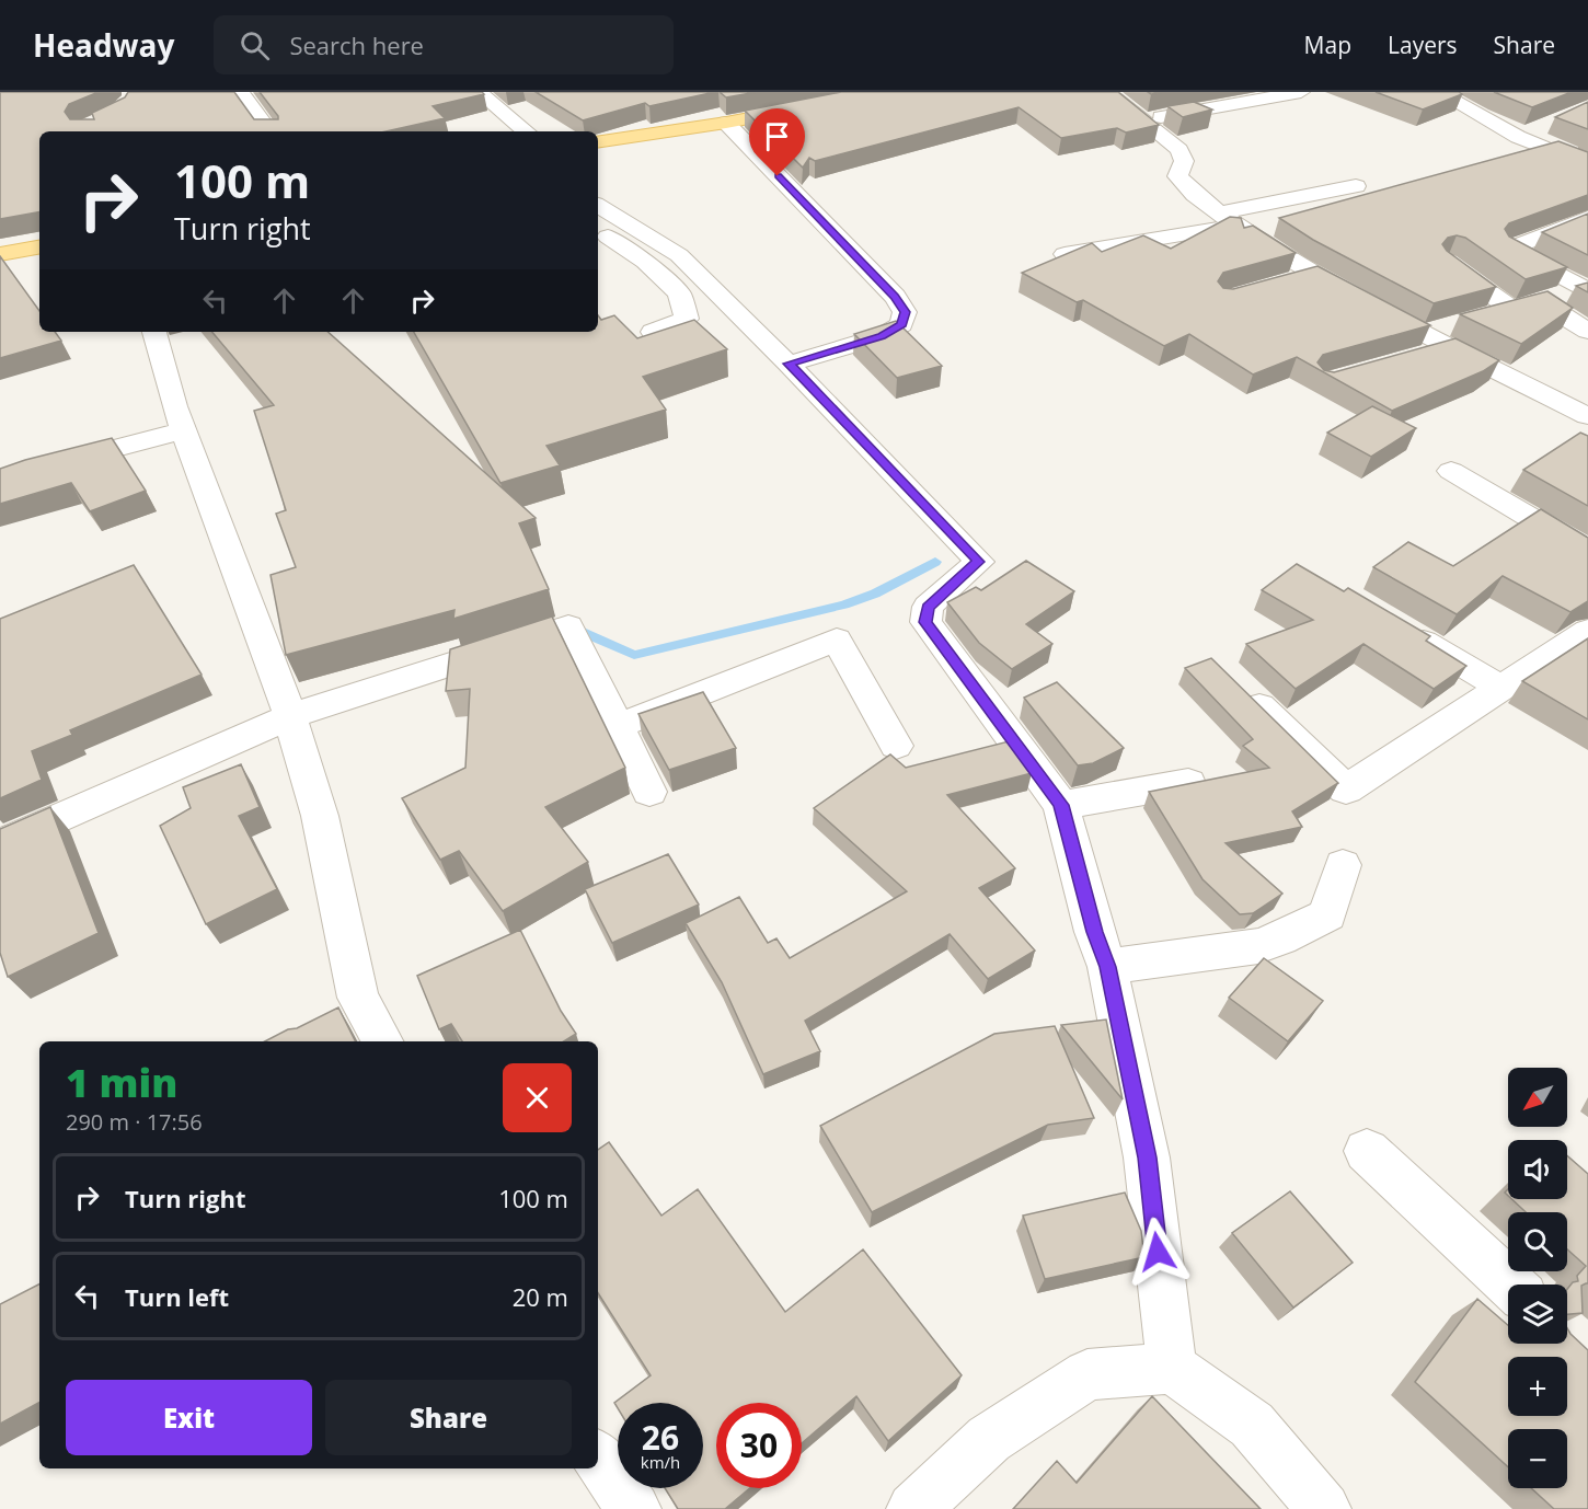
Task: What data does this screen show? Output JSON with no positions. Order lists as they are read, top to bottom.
{
  "north": "bottom left",
  "page": {
    "header": "Headway",
    "search": "Search here",
    "nav": ["Map", "Layers", "Share"],
    "turn": ["100 m", "Turn right"],
    "heading": ["1 min", "290 m · 17:56"],
    "map_buttons": ["+", "−"],
    "list": [
      {
        "name": "Turn right",
        "value": "100 m"
      },
      {
        "name": "Turn left",
        "value": "20 m"
      }
    ],
    "buttons": ["Exit", "Share"],
    "speed": "26 km/h",
    "limit": "30"
  }
}
